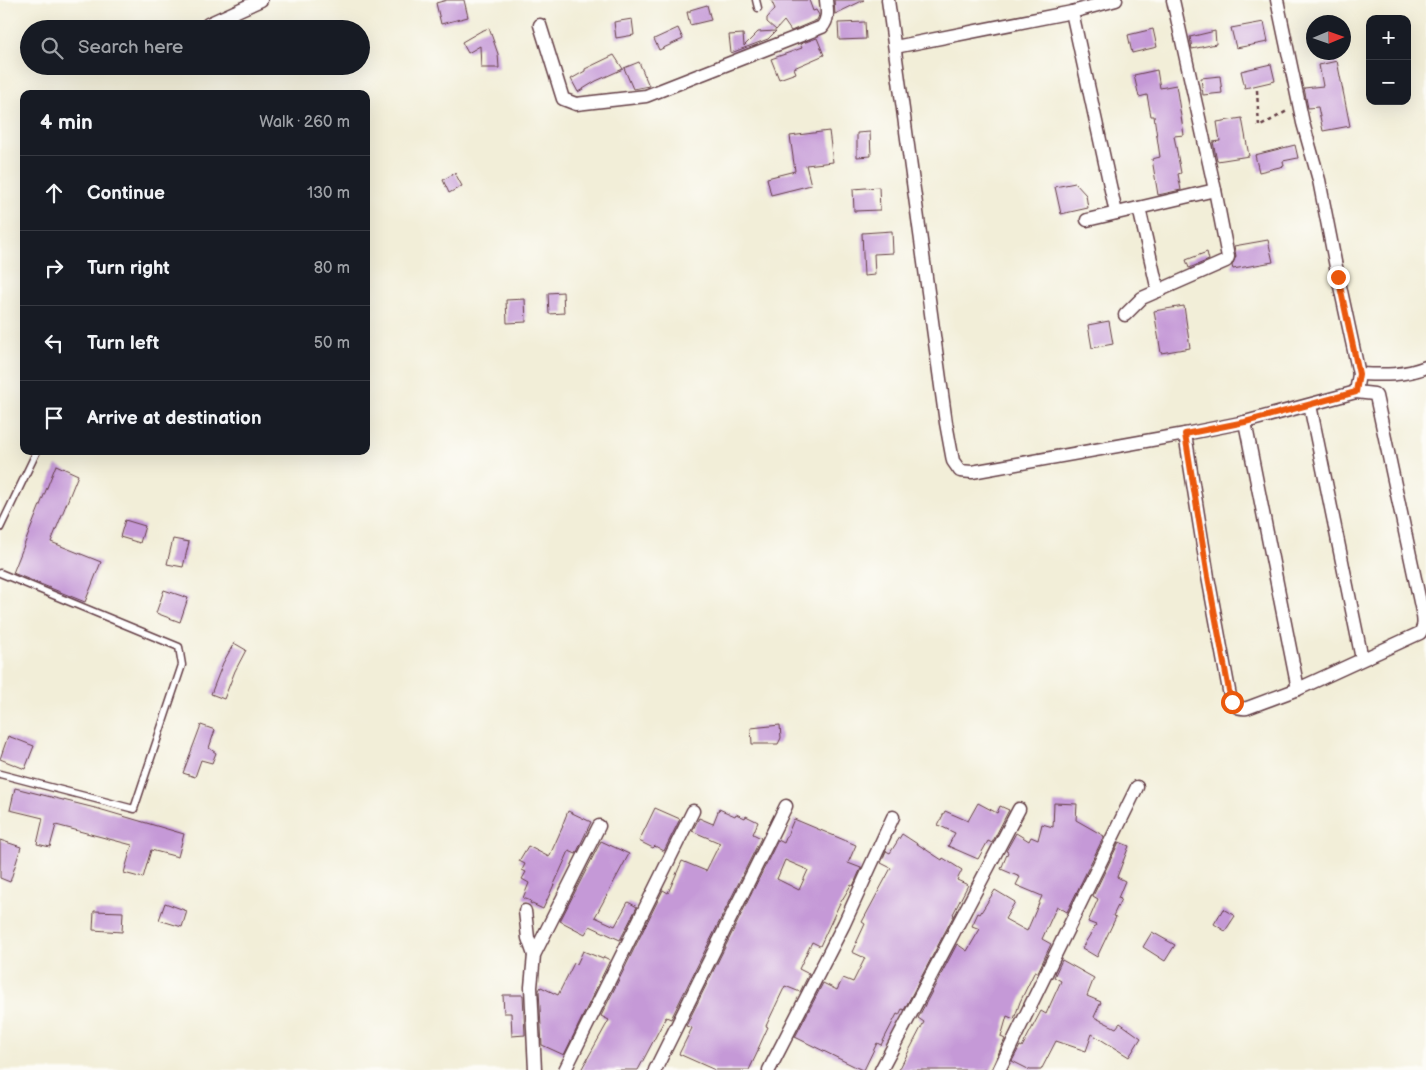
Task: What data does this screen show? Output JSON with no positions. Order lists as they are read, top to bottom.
{
  "north": "right",
  "page": {
    "map_buttons": ["+", "−"],
    "search": "Search here",
    "heading": ["4 min", "Walk · 260 m"],
    "list": [
      ["Continue", "130 m"],
      ["Turn right", "80 m"],
      ["Turn left", "50 m"],
      "Arrive at destination"
    ]
  }
}
